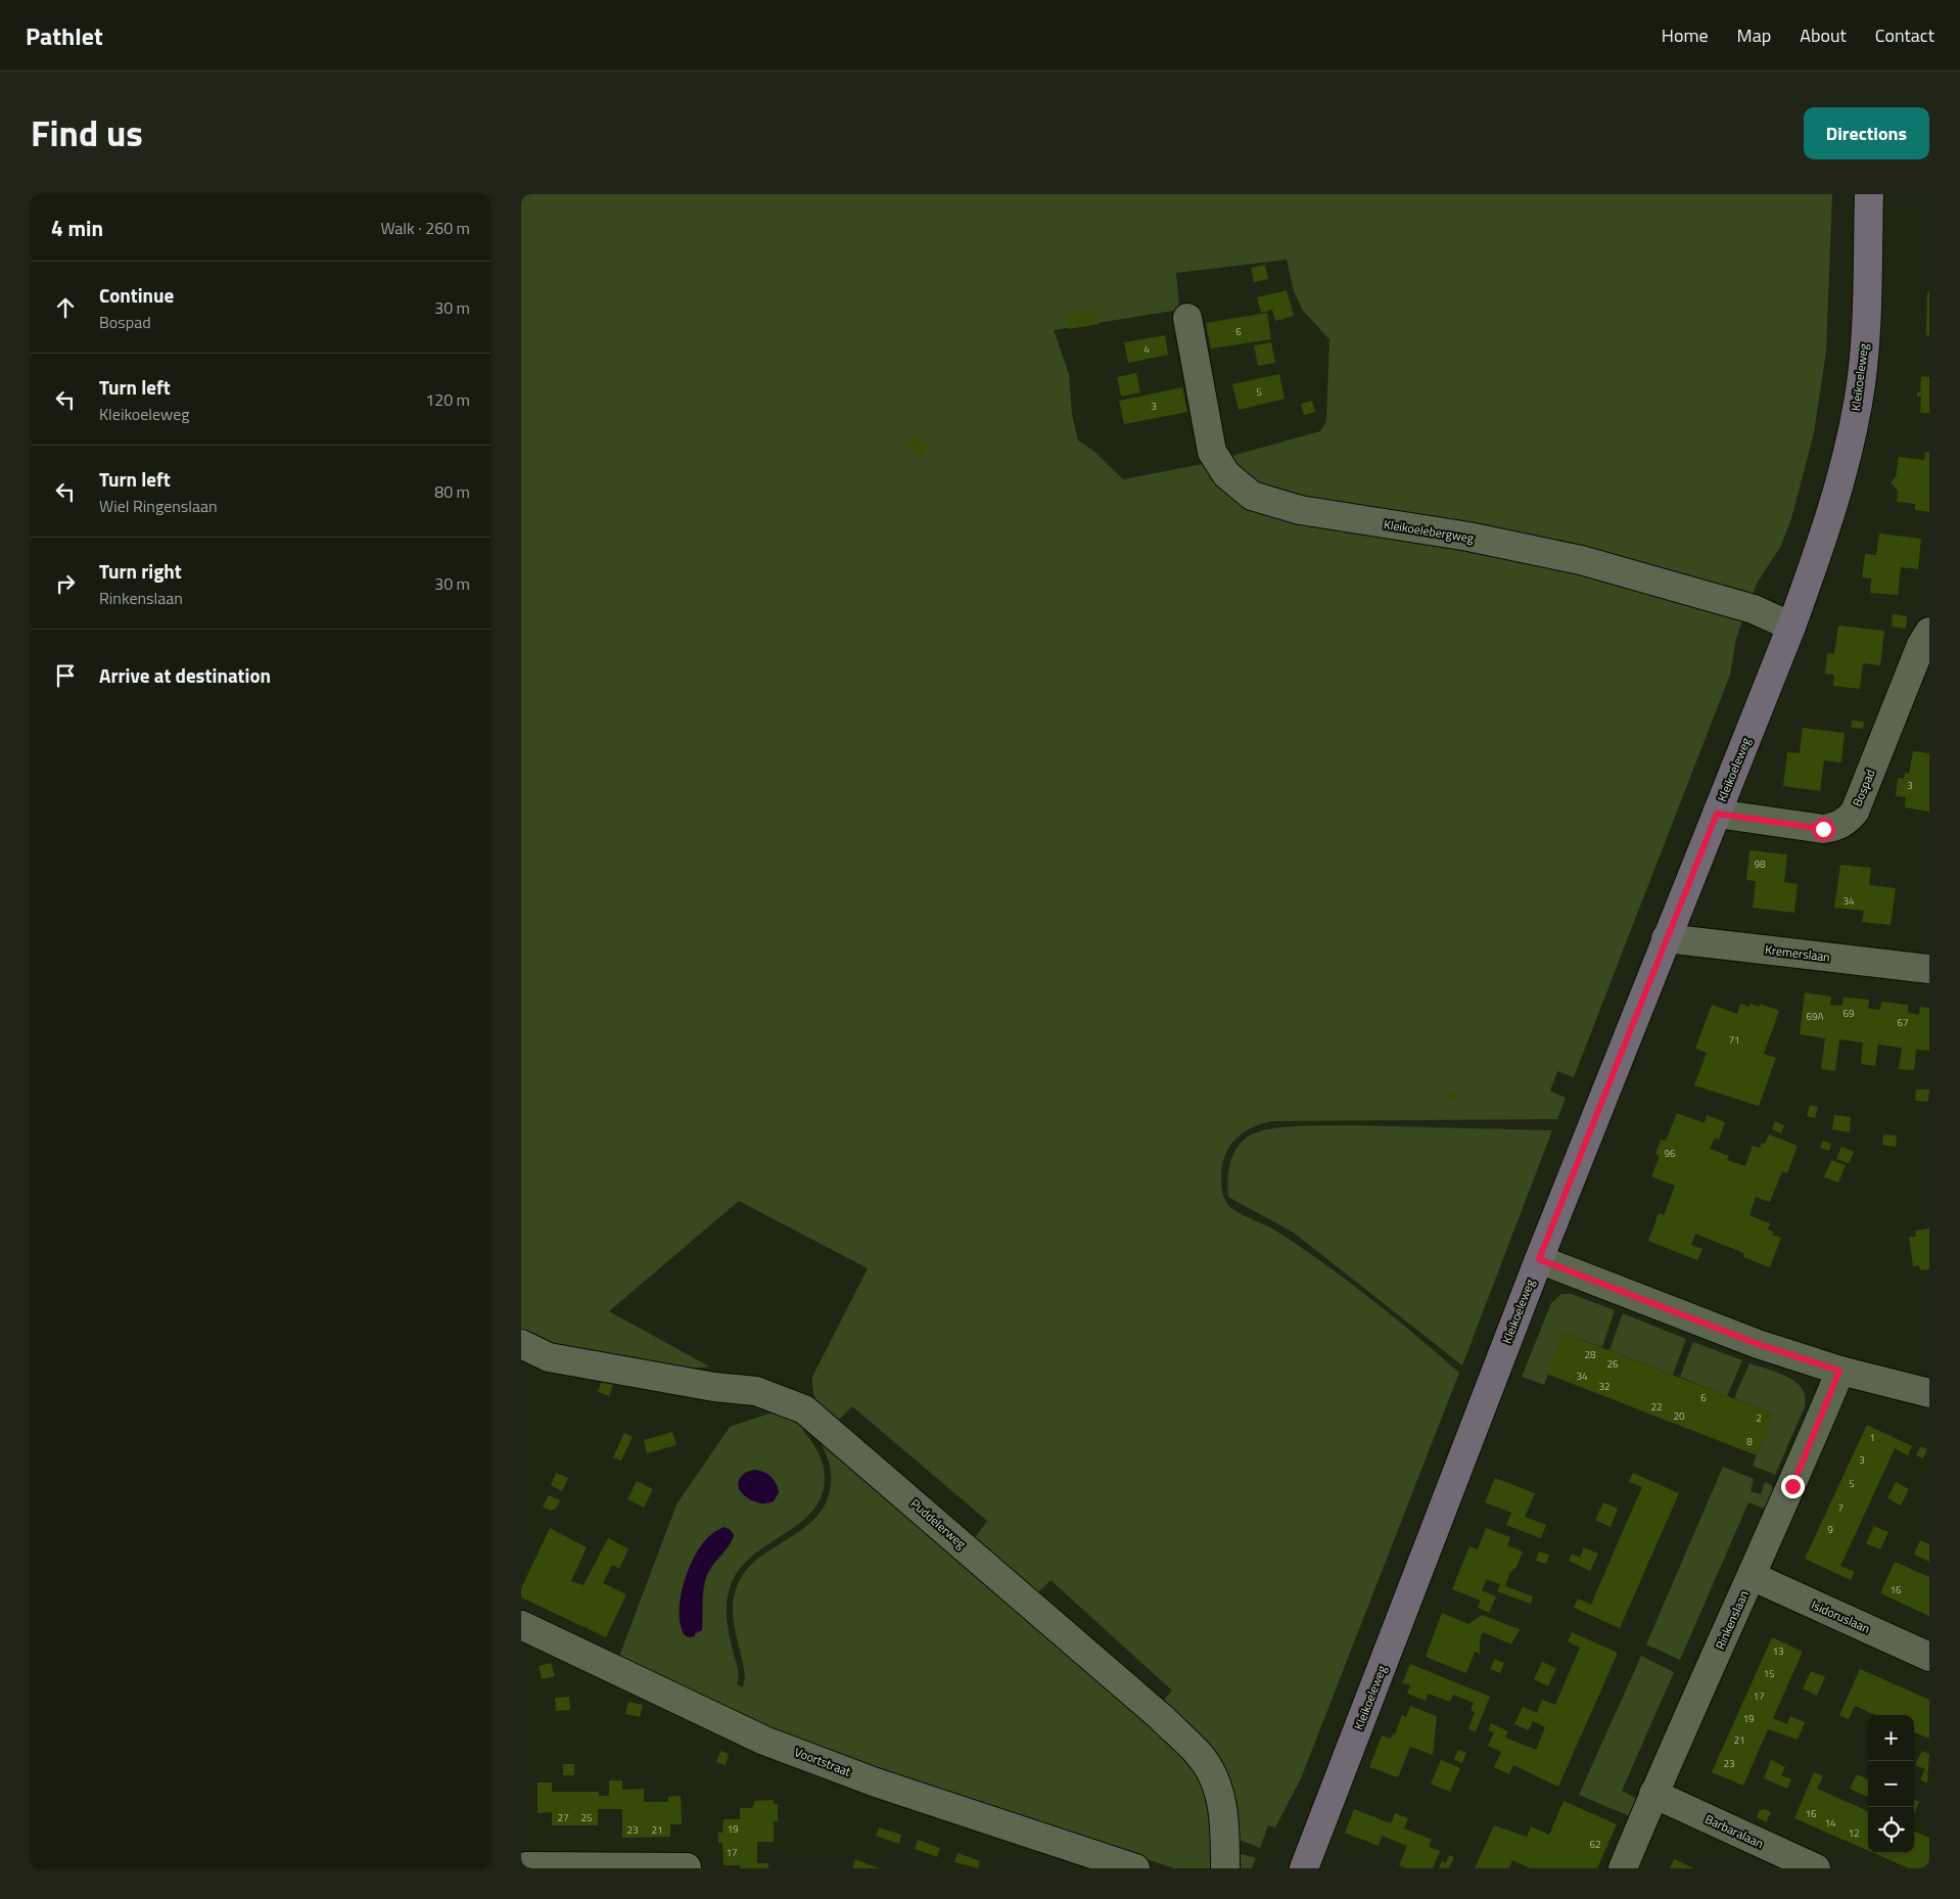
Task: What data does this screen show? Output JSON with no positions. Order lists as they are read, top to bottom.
{
  "streets": {
    "street": [
      "Kleikoeleweg",
      "Kleikoelebergweg",
      "Bospad",
      "Kremerslaan",
      "Puddelerweg",
      "Isidoruslaan",
      "Rinkenslaan",
      "Voortstraat",
      "Barbaralaan"
    ]
  },
  "crossings": [
    ["Kleikoeleweg", "Kleikoelebergweg"],
    ["Kleikoeleweg", "Bospad"],
    ["Kleikoeleweg", "Kremerslaan"],
    ["Isidoruslaan", "Rinkenslaan"],
    ["Rinkenslaan", "Barbaralaan"]
  ],
  "house_numbers": [
    "6",
    "4",
    "5",
    "3",
    "3",
    "98",
    "34",
    "69",
    "69A",
    "67",
    "71",
    "96",
    "28",
    "26",
    "34",
    "32",
    "6",
    "22",
    "20",
    "2",
    "1",
    "8",
    "3",
    "5",
    "7",
    "9",
    "16",
    "13",
    "15",
    "17",
    "19",
    "21",
    "23",
    "16",
    "27",
    "25",
    "14",
    "19",
    "23",
    "21",
    "12",
    "62",
    "17"
  ],
  "page": {
    "header": "Pathlet",
    "nav": [
      "Home",
      "Map",
      "About",
      "Contact"
    ],
    "title": "Find us",
    "buttons": "Directions",
    "heading": ["4 min", "Walk · 260 m"],
    "list": [
      ["Continue", "Bospad", "30 m"],
      ["Turn left", "Kleikoeleweg", "120 m"],
      ["Turn left", "Wiel Ringenslaan", "80 m"],
      ["Turn right", "Rinkenslaan", "30 m"],
      "Arrive at destination"
    ],
    "map_buttons": ["+", "−"]
  }
}
